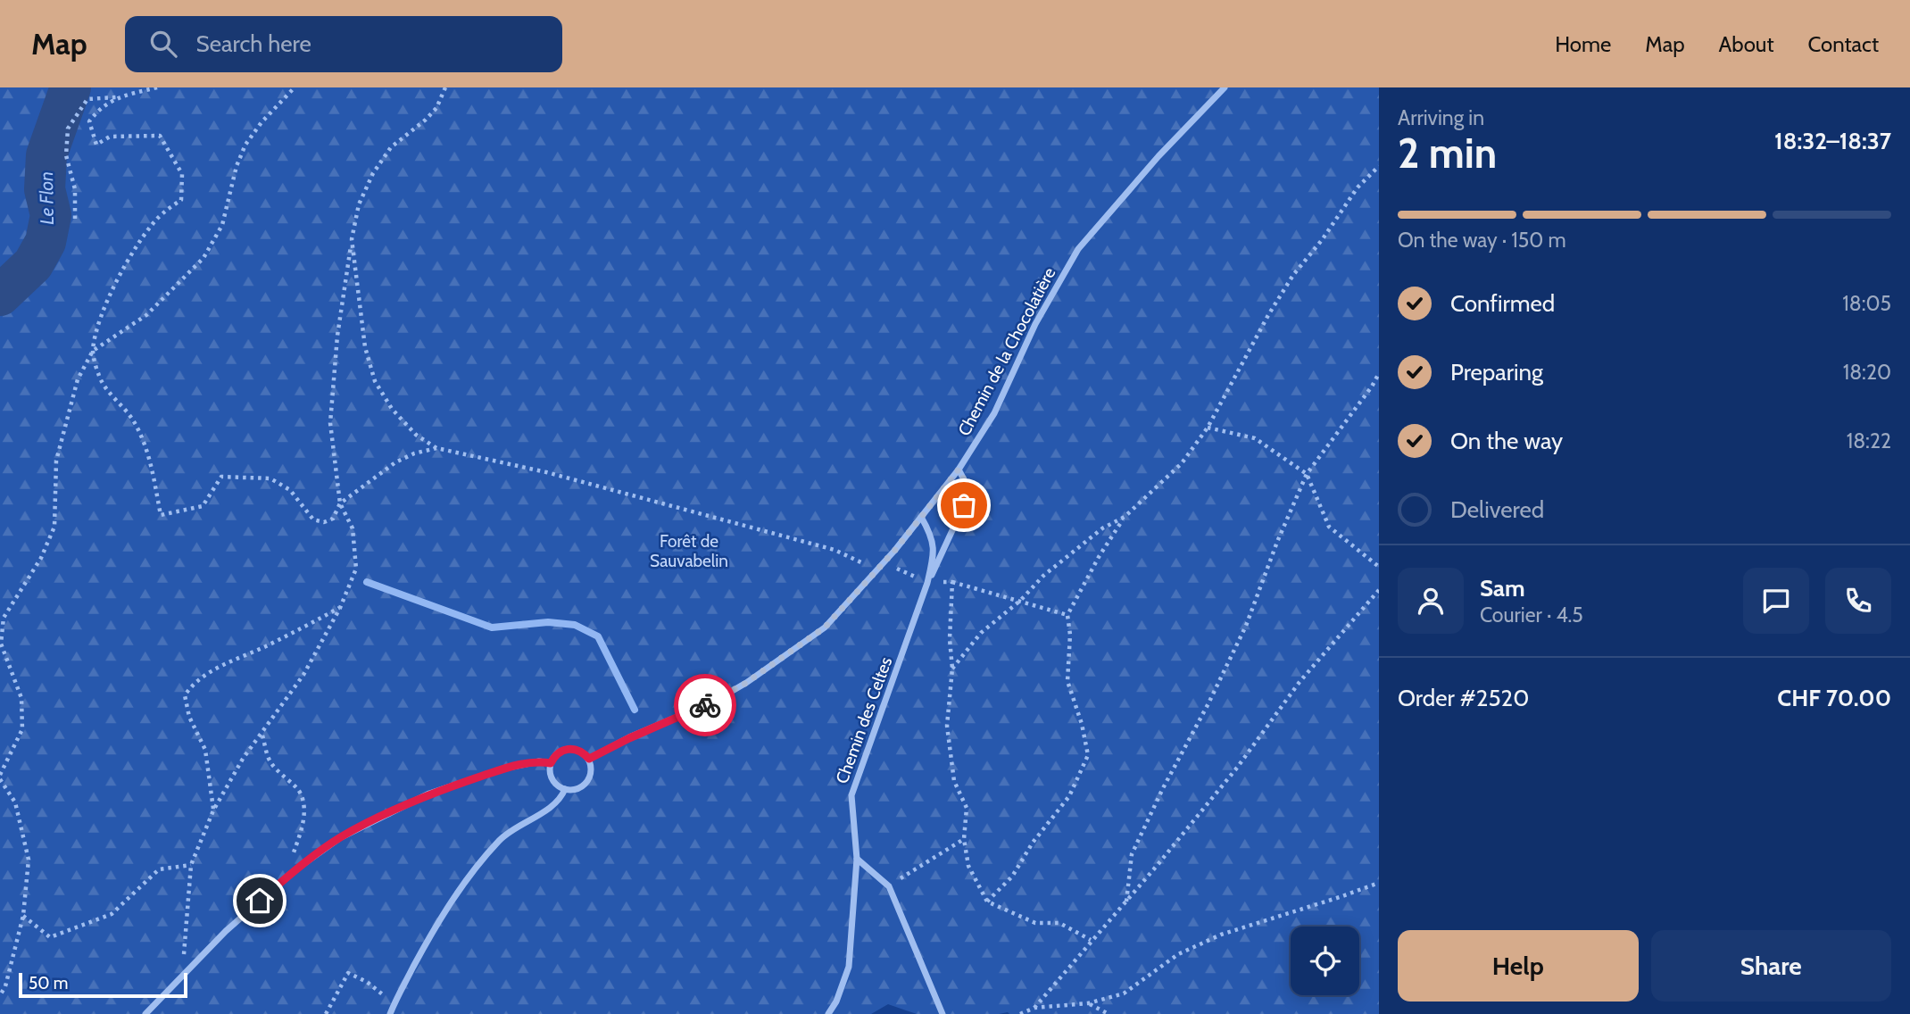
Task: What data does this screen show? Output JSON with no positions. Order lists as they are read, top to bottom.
{
  "streets": {
    "street": ["Chemin de la Chocolatière", "Chemin des Celtes"]
  },
  "crossings": [
    ["Chemin de la Chocolatière", "Chemin des Celtes"]
  ],
  "water": ["Le Flon"],
  "parks": ["Forêt de Sauvabelin"],
  "scale_bar": "50 m",
  "page": {
    "header": "Map",
    "search": "Search here",
    "nav": [
      "Home",
      "Map",
      "About",
      "Contact"
    ],
    "heading": ["2 min", "Arriving in", "18:32–18:37"],
    "panel": [
      "Sam",
      "Courier · 4.5",
      "Order #2520",
      "CHF 70.00"
    ],
    "bar": "On the way · 150 m",
    "list": [
      ["Confirmed", "18:05"],
      ["Preparing", "18:20"],
      ["On the way", "18:22"],
      "Delivered"
    ],
    "buttons": ["Help", "Share"],
    "scale": "50 m"
  }
}
